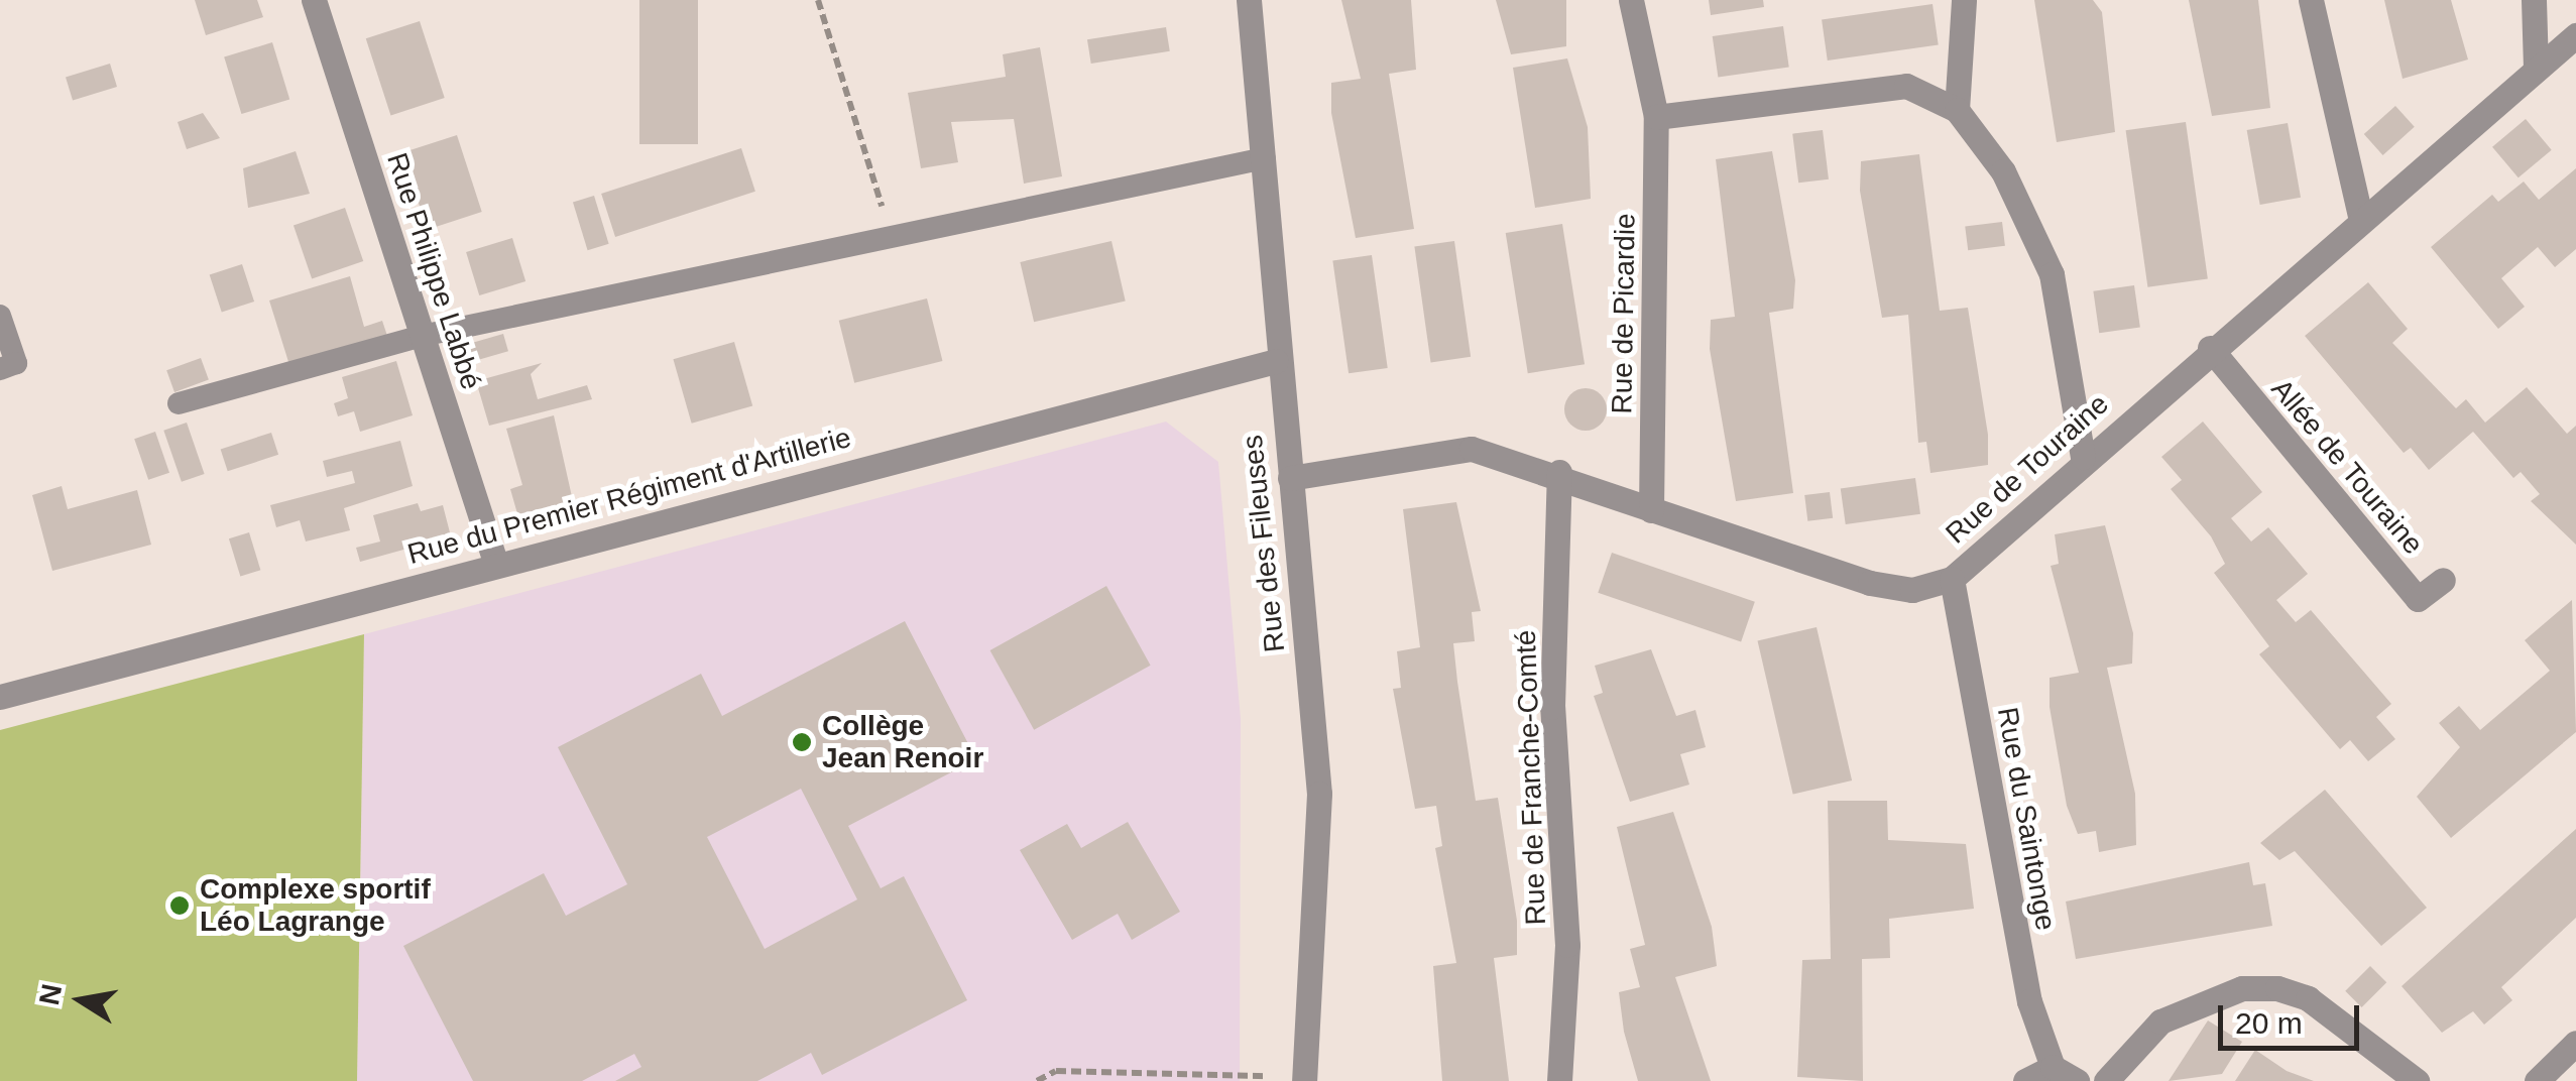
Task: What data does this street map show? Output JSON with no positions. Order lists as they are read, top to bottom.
{
  "streets": {
    "street": [
      "Rue Philippe Labbé",
      "Rue de Picardie",
      "Allée de Touraine",
      "Rue de Touraine",
      "Rue du Premier Régiment d'Artillerie",
      "Rue des Fileuses",
      "Rue de Franche-Comté",
      "Rue du Saintonge"
    ]
  },
  "crossings": [
    ["Rue Philippe Labbé", "Rue du Premier Régiment d'Artillerie"],
    ["Rue de Picardie", "Rue de Touraine"],
    ["Allée de Touraine", "Rue de Touraine"],
    ["Rue de Touraine", "Rue des Fileuses"],
    ["Rue de Touraine", "Rue de Franche-Comté"],
    ["Rue de Touraine", "Rue du Saintonge"],
    ["Rue du Premier Régiment d'Artillerie", "Rue des Fileuses"]
  ],
  "places": ["Collège Jean Renoir", "Complexe sportif Léo Lagrange"],
  "scale_bar": "20 m",
  "north": "left"
}
